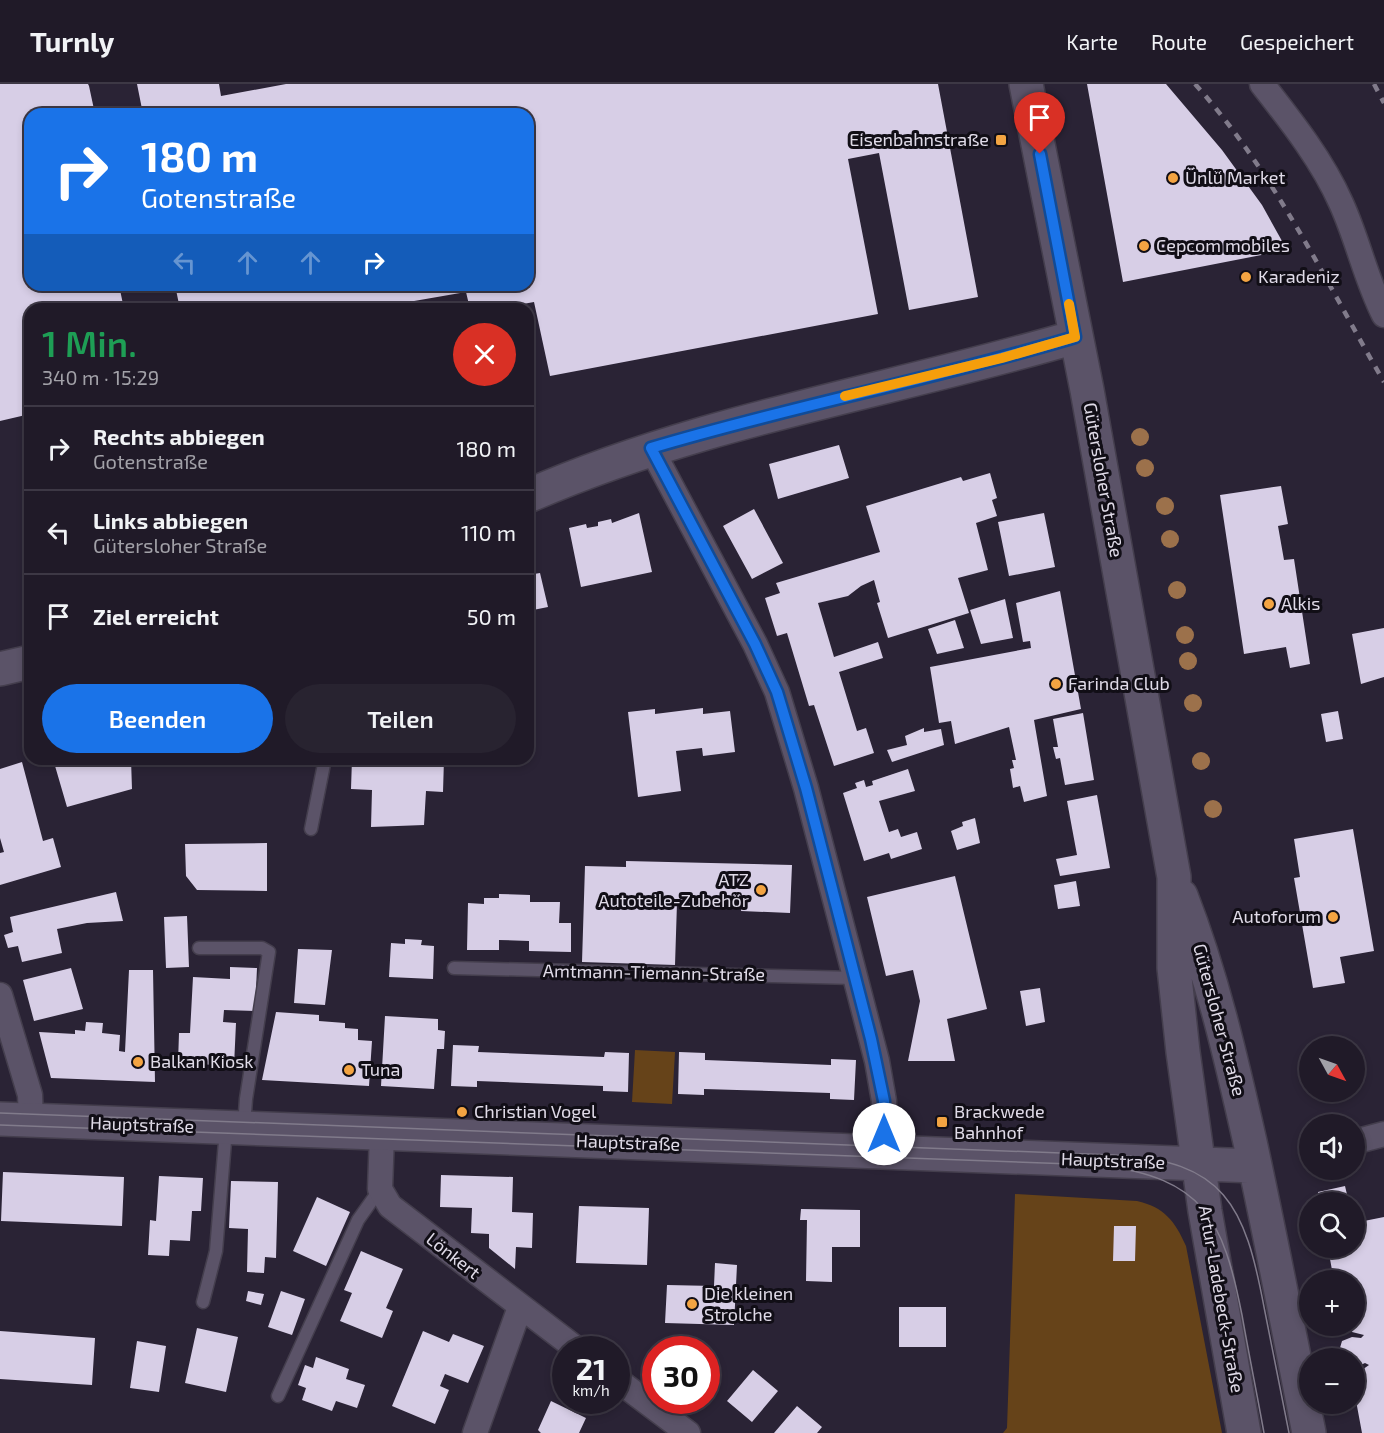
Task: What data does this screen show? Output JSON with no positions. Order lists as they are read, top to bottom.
{
  "streets": {
    "street": [
      "Gütersloher Straße",
      "Hauptstraße",
      "Lönkert",
      "Artur-Ladebeck-Straße"
    ],
    "lane": ["Amtmann-Tiemann-Straße"]
  },
  "crossings": [
    ["Gütersloher Straße", "Hauptstraße"],
    ["Gütersloher Straße", "Artur-Ladebeck-Straße"],
    ["Hauptstraße", "Artur-Ladebeck-Straße"]
  ],
  "places": {
    "transit": ["Eisenbahnstraße", "Brackwede Bahnhof"],
    "other": [
      "Ünlü Market",
      "Cepcom mobiles",
      "Karadeniz",
      "Alkis",
      "Farinda Club",
      "ATZ Autoteile-Zubehör",
      "Autoforum",
      "Balkan Kiosk",
      "Tuna",
      "Christian Vogel",
      "Die kleinen Strolche"
    ]
  },
  "north": "bottom right",
  "page": {
    "header": "Turnly",
    "nav": ["Karte", "Route", "Gespeichert"],
    "turn": ["180 m", "Gotenstraße"],
    "heading": ["1 Min.", "340 m · 15:29"],
    "list": [
      {
        "name": "Rechts abbiegen",
        "note": "Gotenstraße",
        "value": "180 m"
      },
      {
        "name": "Links abbiegen",
        "note": "Gütersloher Straße",
        "value": "110 m"
      },
      {
        "name": "Ziel erreicht",
        "value": "50 m"
      }
    ],
    "buttons": ["Beenden", "Teilen"],
    "map_buttons": ["+", "−"],
    "speed": "21 km/h",
    "limit": "30"
  }
}
